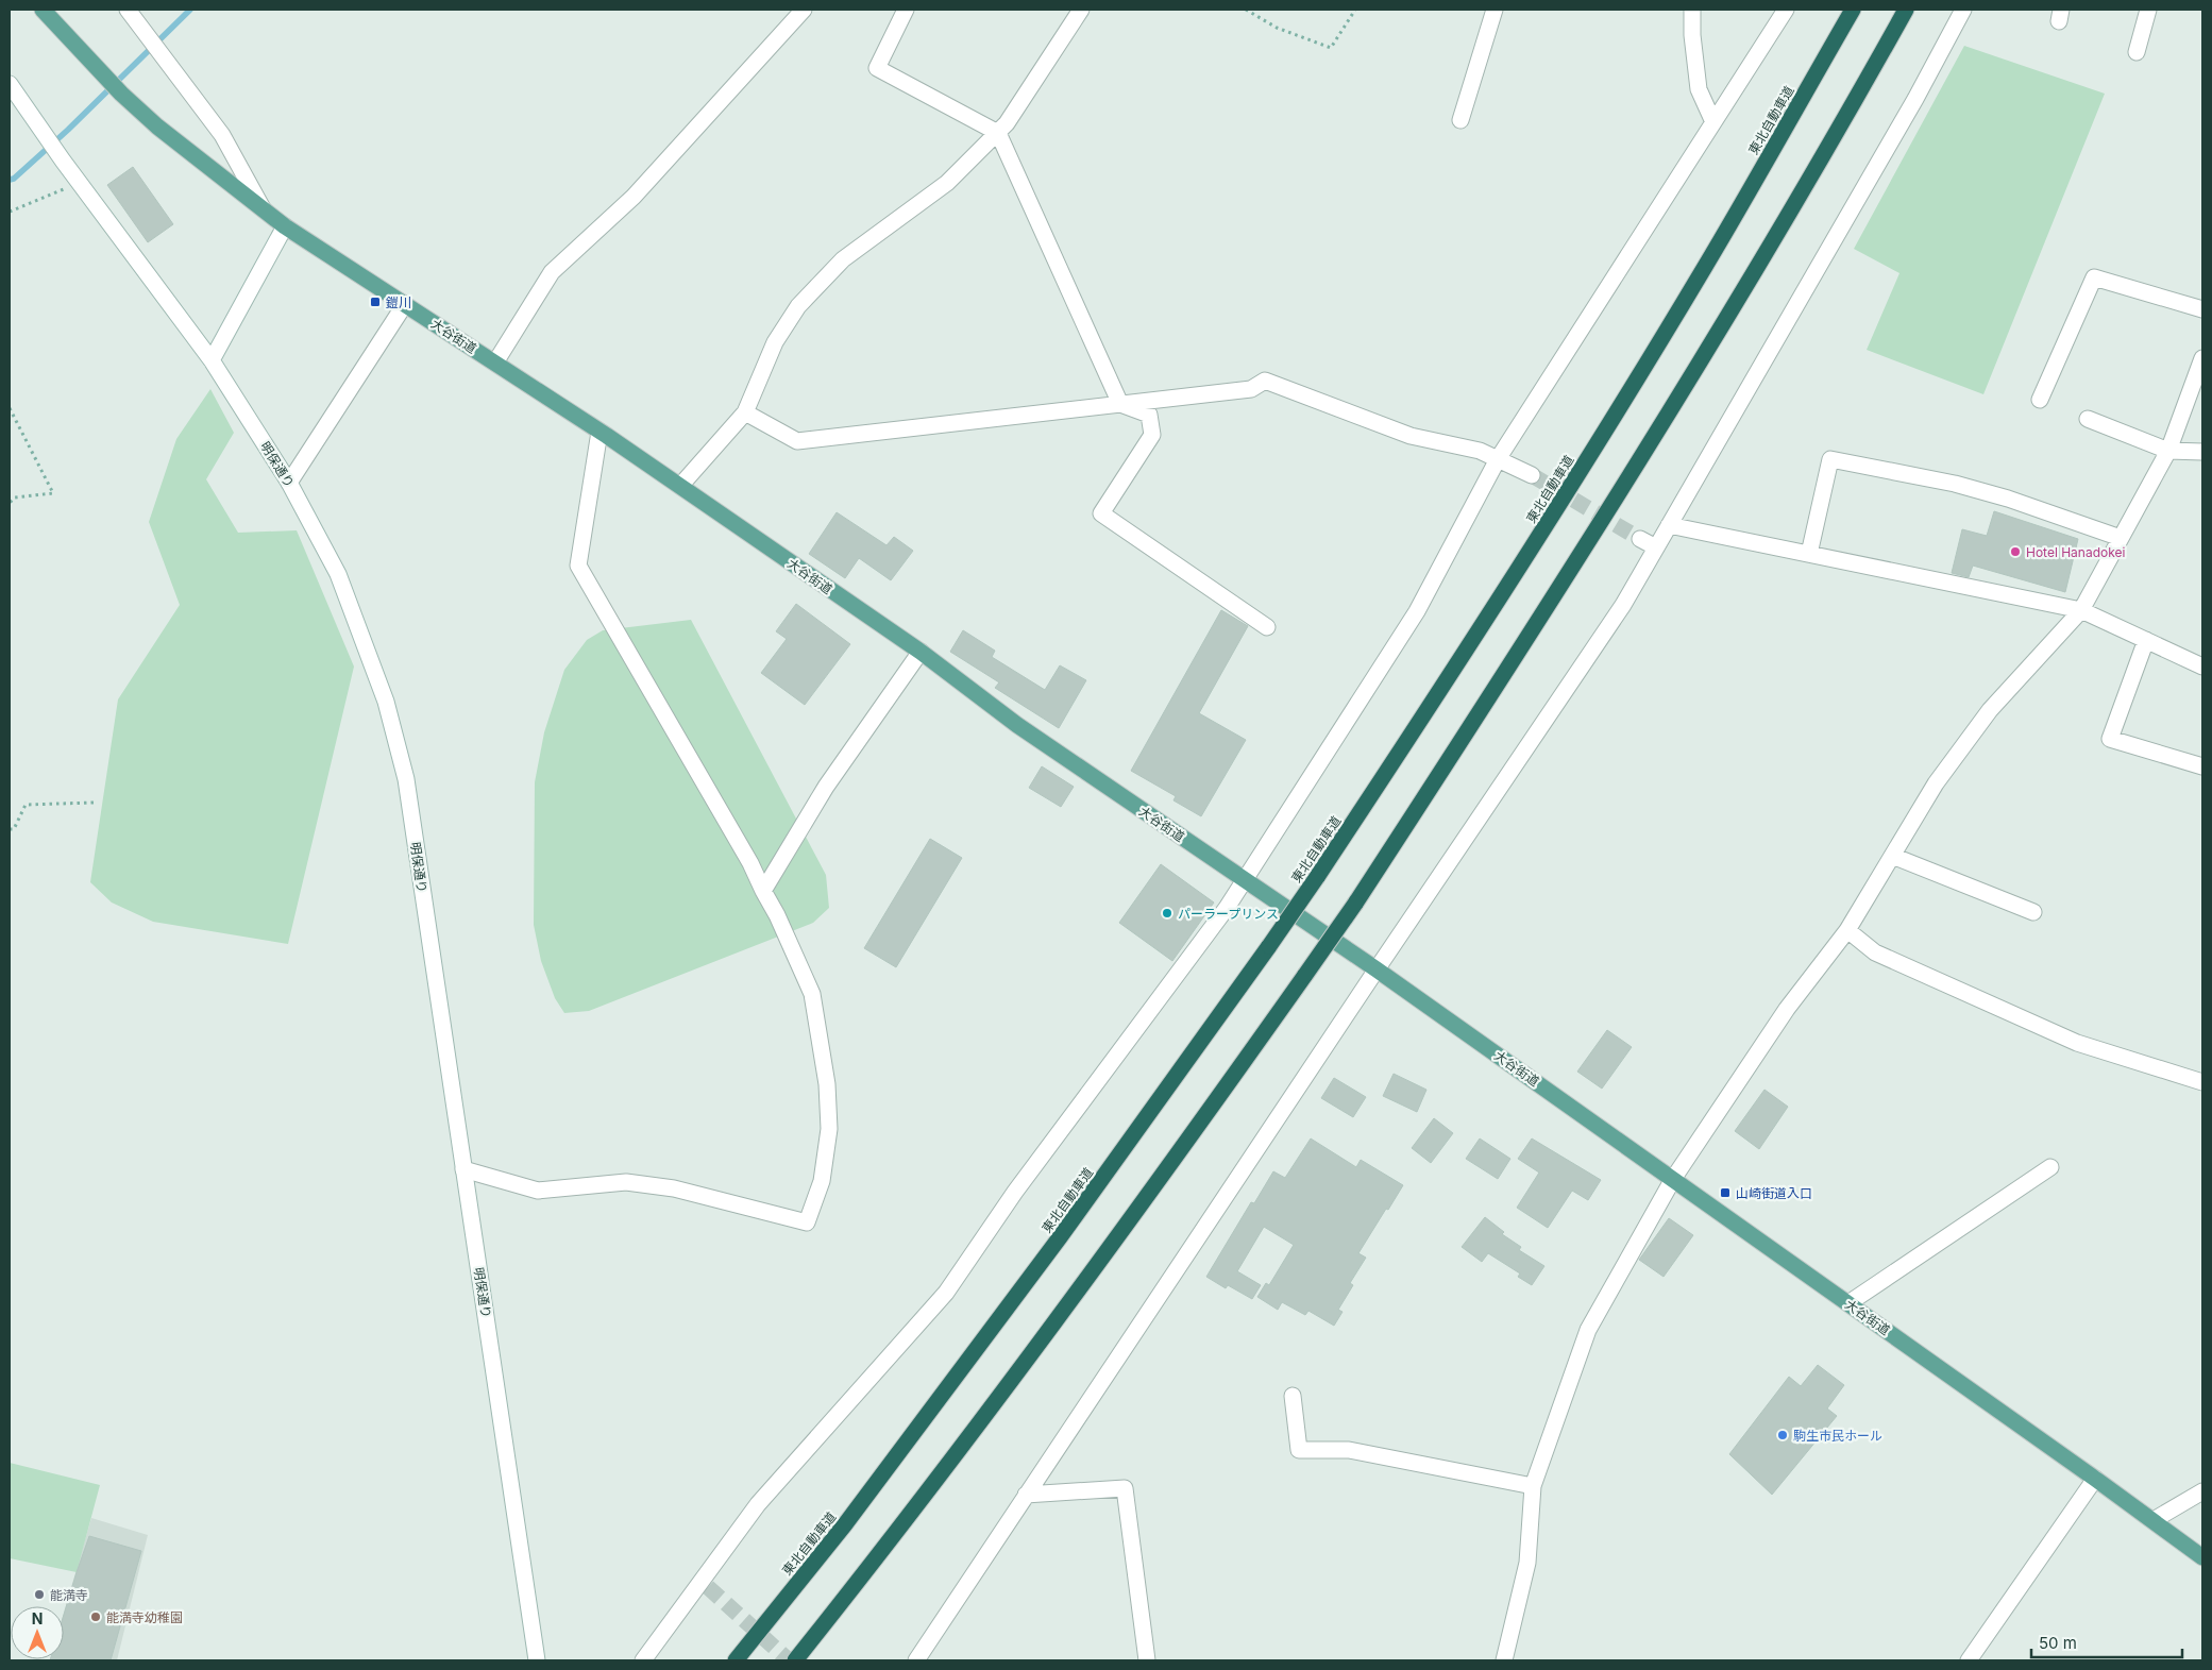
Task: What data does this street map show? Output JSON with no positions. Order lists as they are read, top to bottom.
{
  "streets": {
    "highway": ["東北自動車道"],
    "main road": ["大谷街道"],
    "street": ["明保通り"]
  },
  "places": {
    "transit": ["鎧川", "山崎街道入口"],
    "other": [
      "Hotel Hanadokei",
      "パーラープリンス",
      "駒生市民ホール",
      "能満寺",
      "能満寺幼稚園"
    ]
  },
  "scale_bar": "50 m",
  "north": "top"
}
